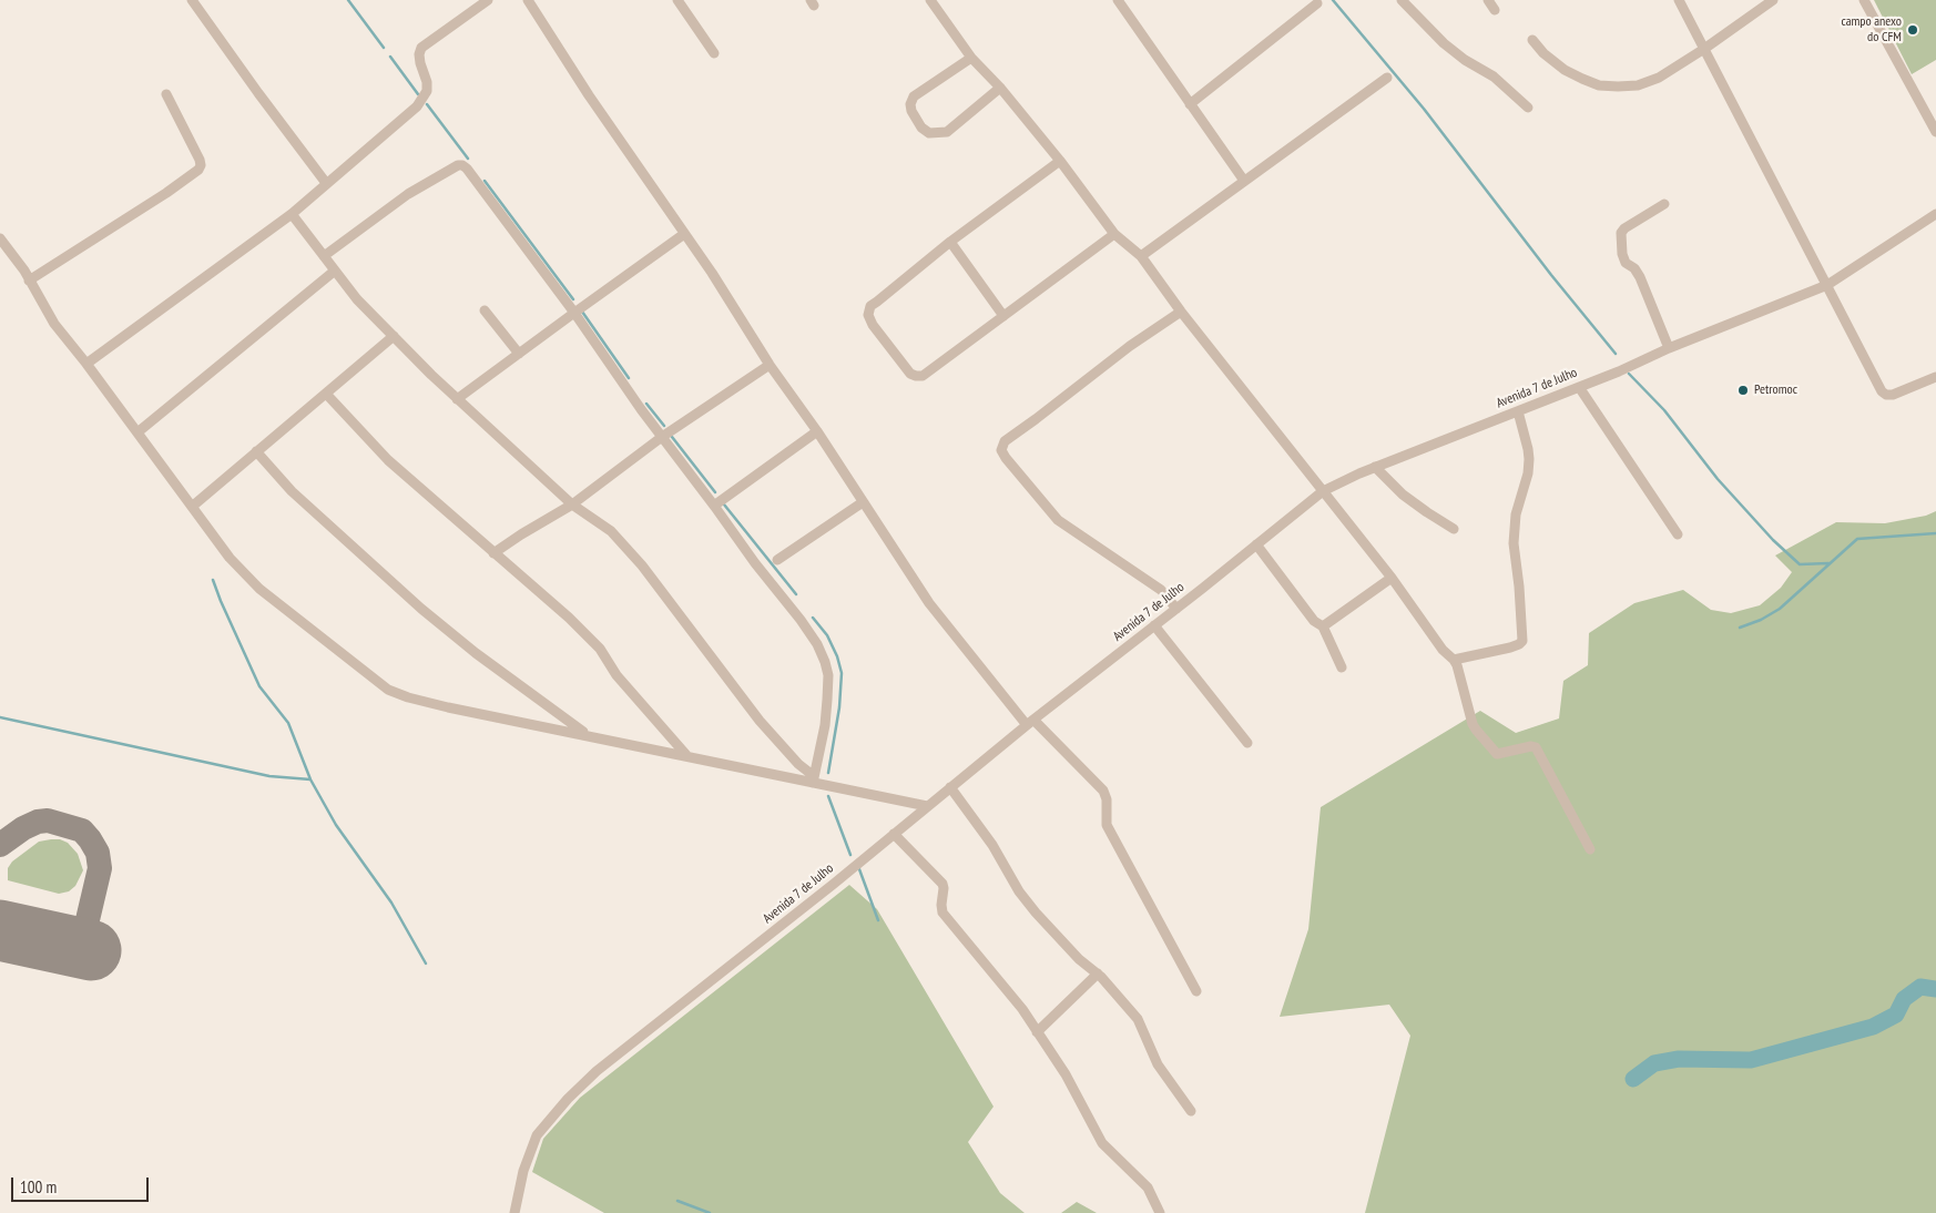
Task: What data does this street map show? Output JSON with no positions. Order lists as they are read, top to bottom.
{
  "streets": {
    "street": ["Avenida 7 de Julho"]
  },
  "places": ["campo anexo do CFM", "Petromoc"],
  "scale_bar": "100 m"
}
